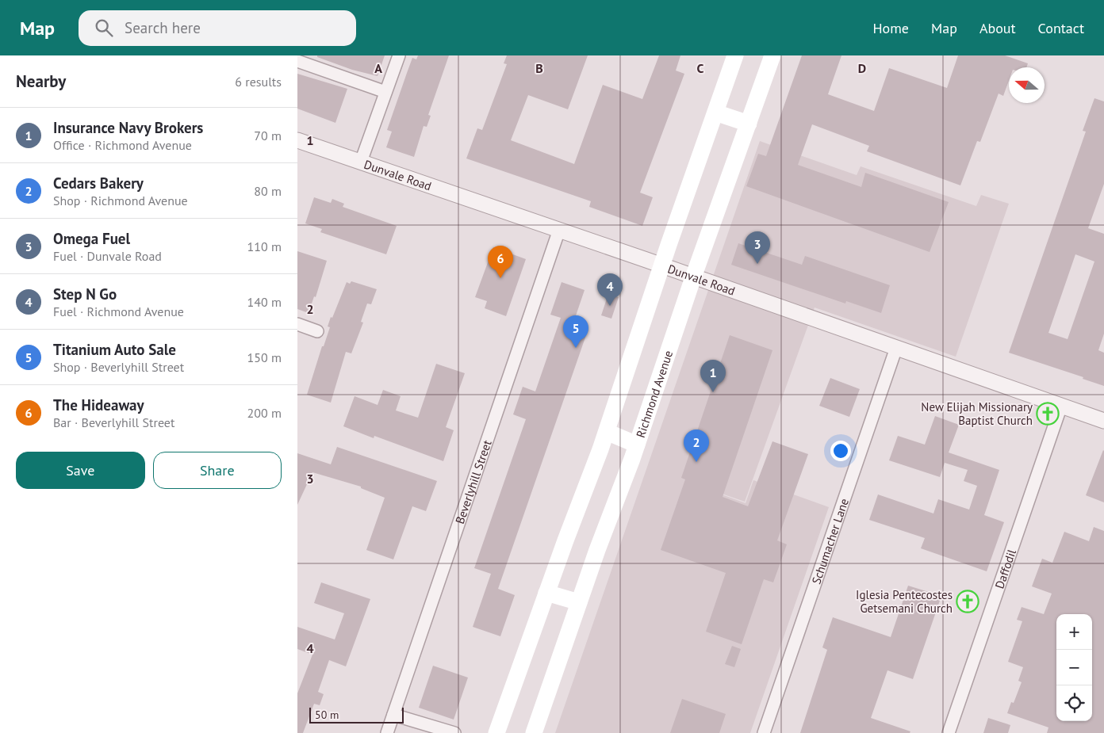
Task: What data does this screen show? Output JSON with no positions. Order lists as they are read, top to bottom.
{
  "streets": {
    "main road": ["Richmond Avenue"],
    "street": [
      "Dunvale Road",
      "Beverlyhill Street",
      "Schumacher Lane",
      "Daffodil"
    ]
  },
  "crossings": [
    ["Dunvale Road", "Richmond Avenue"],
    ["Dunvale Road", "Beverlyhill Street"],
    ["Dunvale Road", "Schumacher Lane"],
    ["Dunvale Road", "Daffodil"]
  ],
  "places": {
    "church": ["New Elijah Missionary Baptist Church", "Iglesia Pentecostes Getsemani Church"]
  },
  "scale_bar": "50 m",
  "north": "left",
  "page": {
    "header": "Map",
    "search": "Search here",
    "nav": [
      "Home",
      "Map",
      "About",
      "Contact"
    ],
    "heading": ["Nearby", "6 results"],
    "list": [
      {
        "mark": "1",
        "name": "Insurance Navy Brokers",
        "note": "Office · Richmond Avenue",
        "value": "70 m"
      },
      {
        "mark": "2",
        "name": "Cedars Bakery",
        "note": "Shop · Richmond Avenue",
        "value": "80 m"
      },
      {
        "mark": "3",
        "name": "Omega Fuel",
        "note": "Fuel · Dunvale Road",
        "value": "110 m"
      },
      {
        "mark": "4",
        "name": "Step N Go",
        "note": "Fuel · Richmond Avenue",
        "value": "140 m"
      },
      {
        "mark": "5",
        "name": "Titanium Auto Sale",
        "note": "Shop · Beverlyhill Street",
        "value": "150 m"
      },
      {
        "mark": "6",
        "name": "The Hideaway",
        "note": "Bar · Beverlyhill Street",
        "value": "200 m"
      }
    ],
    "pins": [
      "3",
      "6",
      "4",
      "5",
      "1",
      "2"
    ],
    "buttons": ["Save", "Share"],
    "map_buttons": ["+", "−"],
    "scale": "50 m"
  },
  "grid": {
    "columns": [
      "A",
      "B",
      "C",
      "D"
    ],
    "rows": [
      "1",
      "2",
      "3",
      "4"
    ]
  }
}
